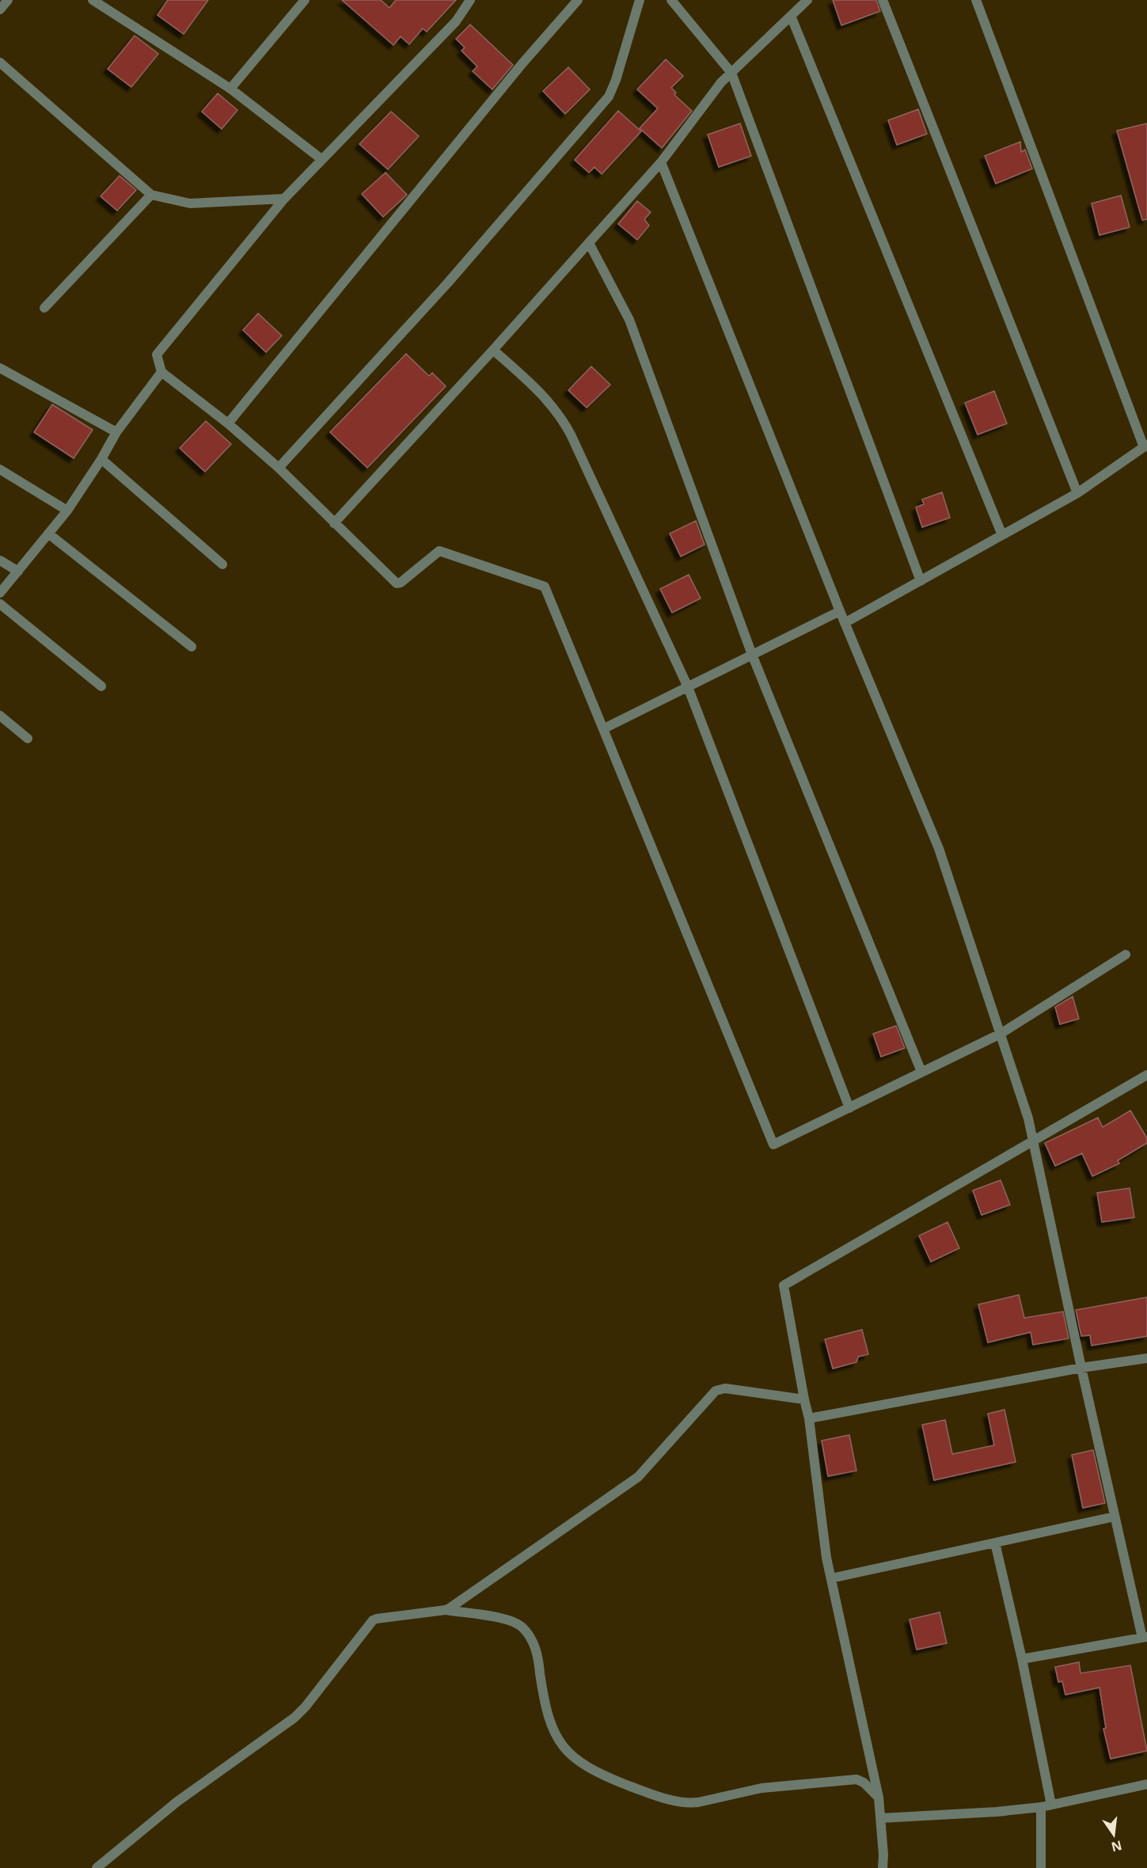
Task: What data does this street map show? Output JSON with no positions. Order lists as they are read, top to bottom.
{
  "north": "bottom"
}
